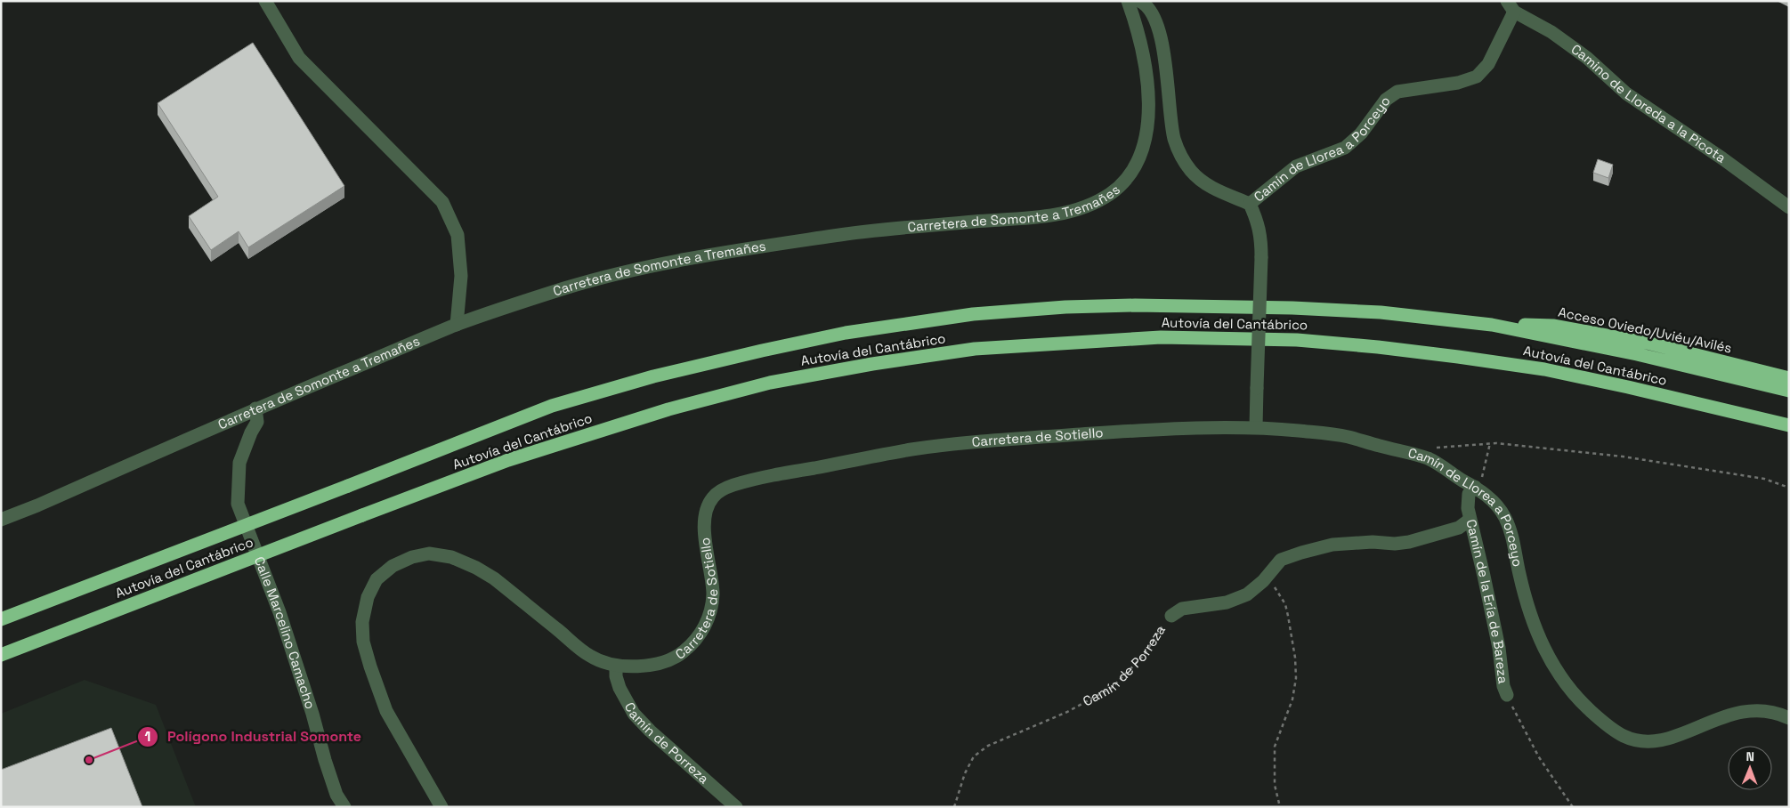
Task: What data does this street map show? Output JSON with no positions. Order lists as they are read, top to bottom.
{
  "streets": {
    "highway": ["Autovía del Cantábrico", "Acceso Oviedo/Uviéu/Avilés"],
    "street": [
      "Camino de Lloreda a la Picota",
      "Camín de Llorea a Porceyo",
      "Carretera de Somonte a Tremañes",
      "Carretera de Sotiello",
      "Camín de la Ería de Bareza",
      "Calle Marcelino Camacho",
      "Camín de Porreza"
    ]
  },
  "crossings": [
    ["Camino de Lloreda a la Picota", "Camín de Llorea a Porceyo"],
    ["Camín de Llorea a Porceyo", "Carretera de Somonte a Tremañes"],
    ["Camín de Llorea a Porceyo", "Carretera de Sotiello"],
    ["Camín de Llorea a Porceyo", "Camín de la Ería de Bareza"],
    ["Carretera de Somonte a Tremañes", "Calle Marcelino Camacho"],
    ["Autovía del Cantábrico", "Acceso Oviedo/Uviéu/Avilés"],
    ["Carretera de Sotiello", "Camín de Porreza"],
    ["Camín de la Ería de Bareza", "Camín de Porreza"]
  ],
  "places": ["Polígono Industrial Somonte"],
  "north": "top"
}
